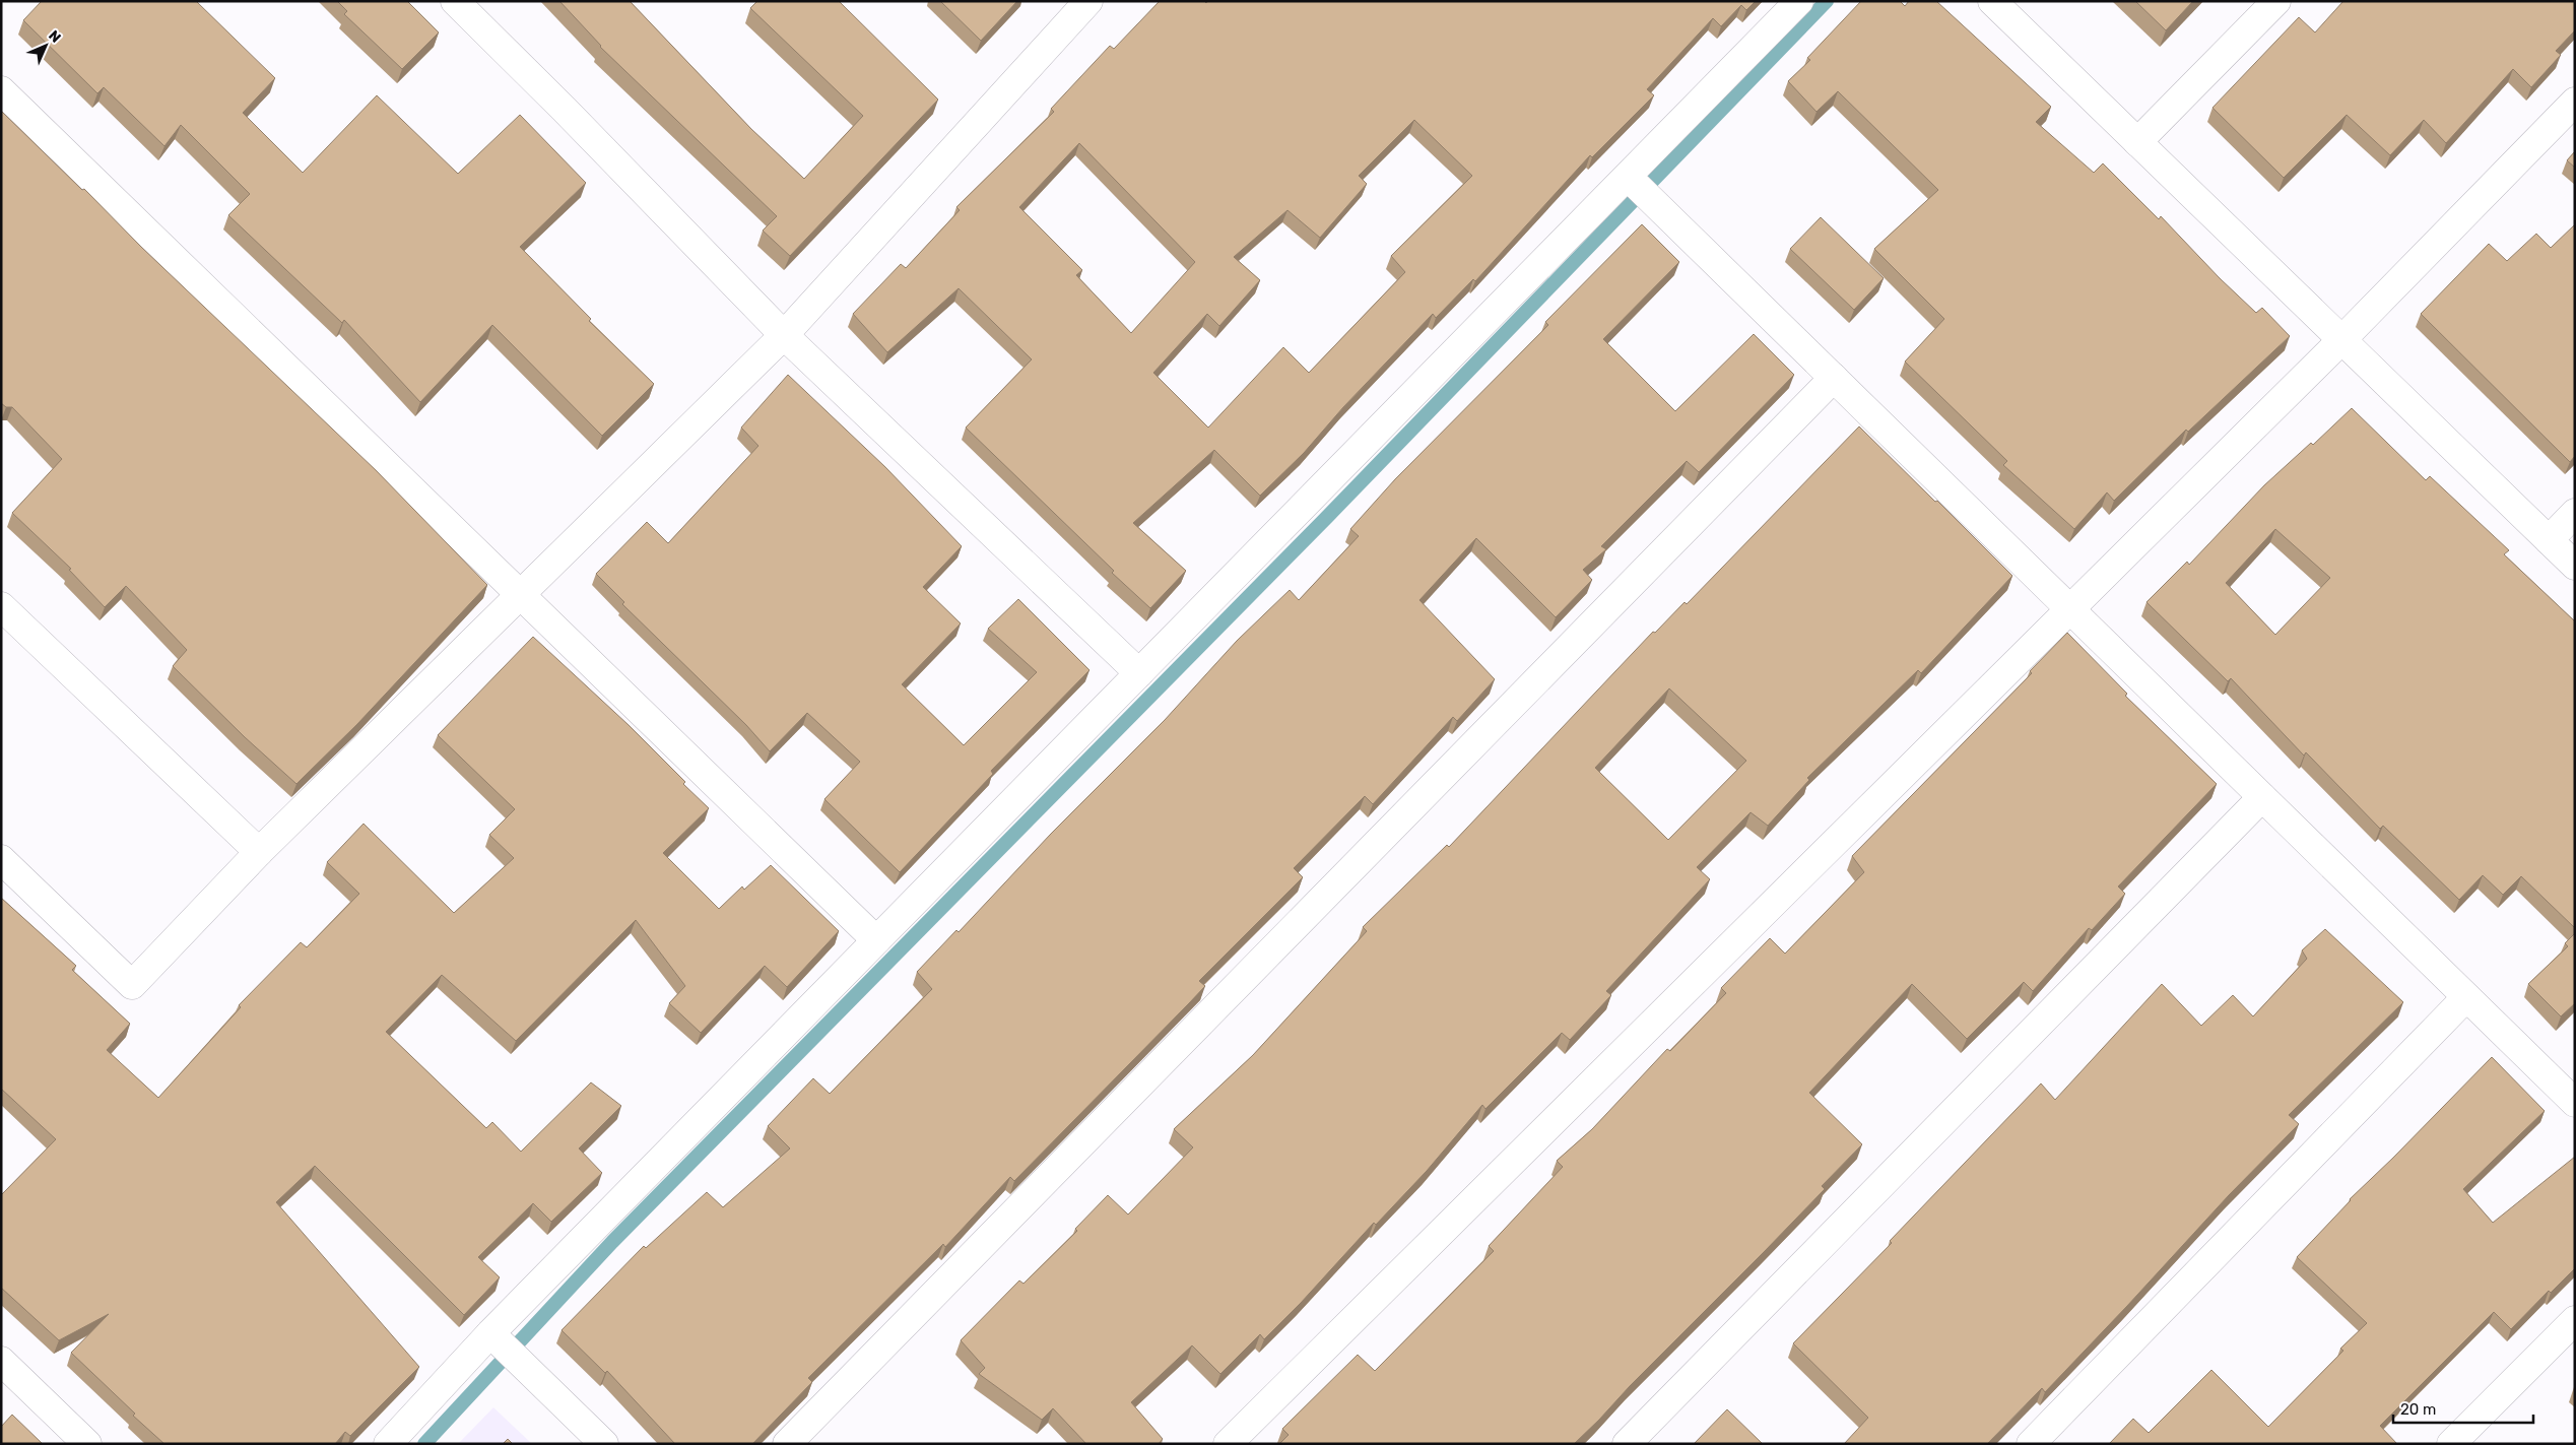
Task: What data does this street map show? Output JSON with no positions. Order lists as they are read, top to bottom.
{
  "scale_bar": "20 m",
  "north": "top right"
}
